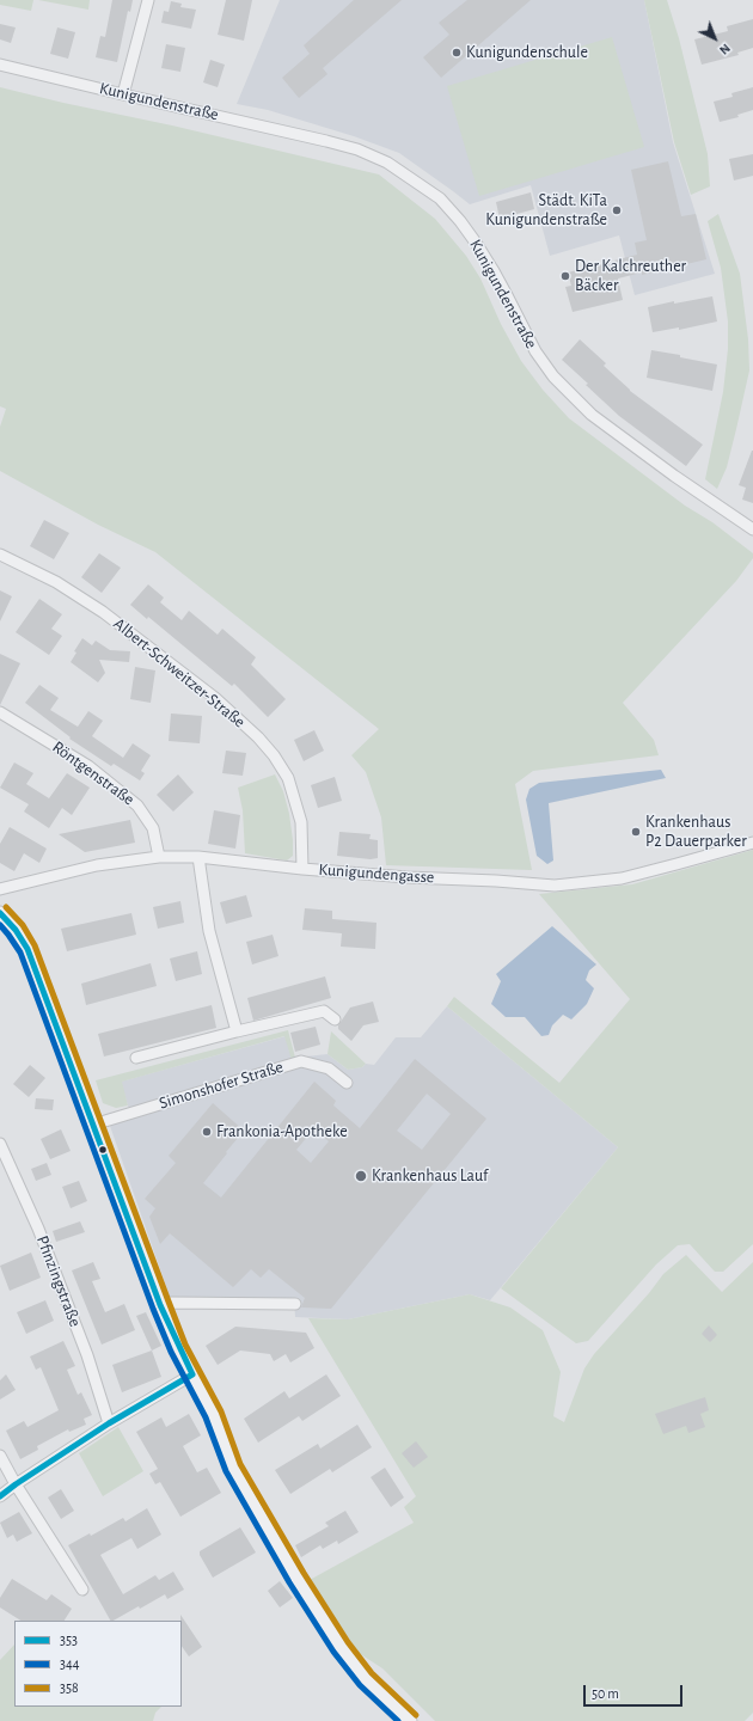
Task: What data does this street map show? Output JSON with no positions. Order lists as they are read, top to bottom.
{
  "streets": {
    "street": [
      "Kunigundenstraße",
      "Albert-Schweitzer-Straße",
      "Röntgenstraße",
      "Kunigundengasse",
      "Simonshofer Straße",
      "Pfinzingstraße"
    ]
  },
  "crossings": [
    ["Albert-Schweitzer-Straße", "Kunigundengasse"],
    ["Röntgenstraße", "Kunigundengasse"]
  ],
  "places": [
    "Kunigundenschule",
    "Städt. KiTa Kunigundenstraße",
    "Der Kalchreuther Bäcker",
    "Krankenhaus P2 Dauerparker",
    "Frankonia-Apotheke",
    "Krankenhaus Lauf"
  ],
  "lines": ["transit line 358", "transit line 353", "transit line 344"],
  "legend": ["353", "344", "358"],
  "scale_bar": "50 m",
  "north": "bottom right"
}
